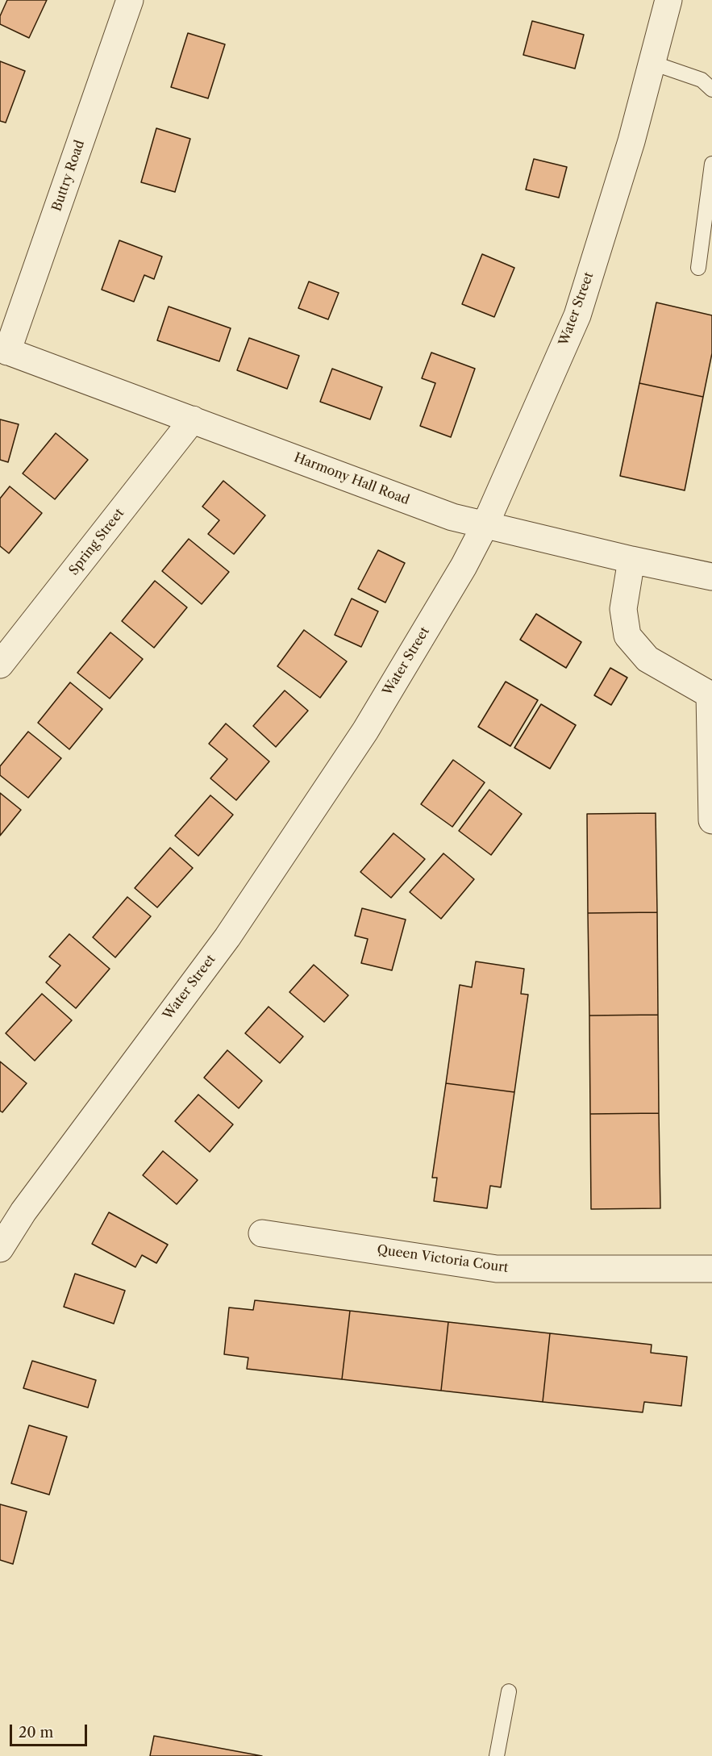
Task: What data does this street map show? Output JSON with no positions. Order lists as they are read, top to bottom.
{
  "streets": {
    "street": [
      "Buttry Road",
      "Water Street",
      "Harmony Hall Road",
      "Spring Street",
      "Queen Victoria Court"
    ]
  },
  "crossings": [
    ["Buttry Road", "Harmony Hall Road"],
    ["Water Street", "Harmony Hall Road"],
    ["Harmony Hall Road", "Spring Street"]
  ],
  "scale_bar": "20 m"
}
